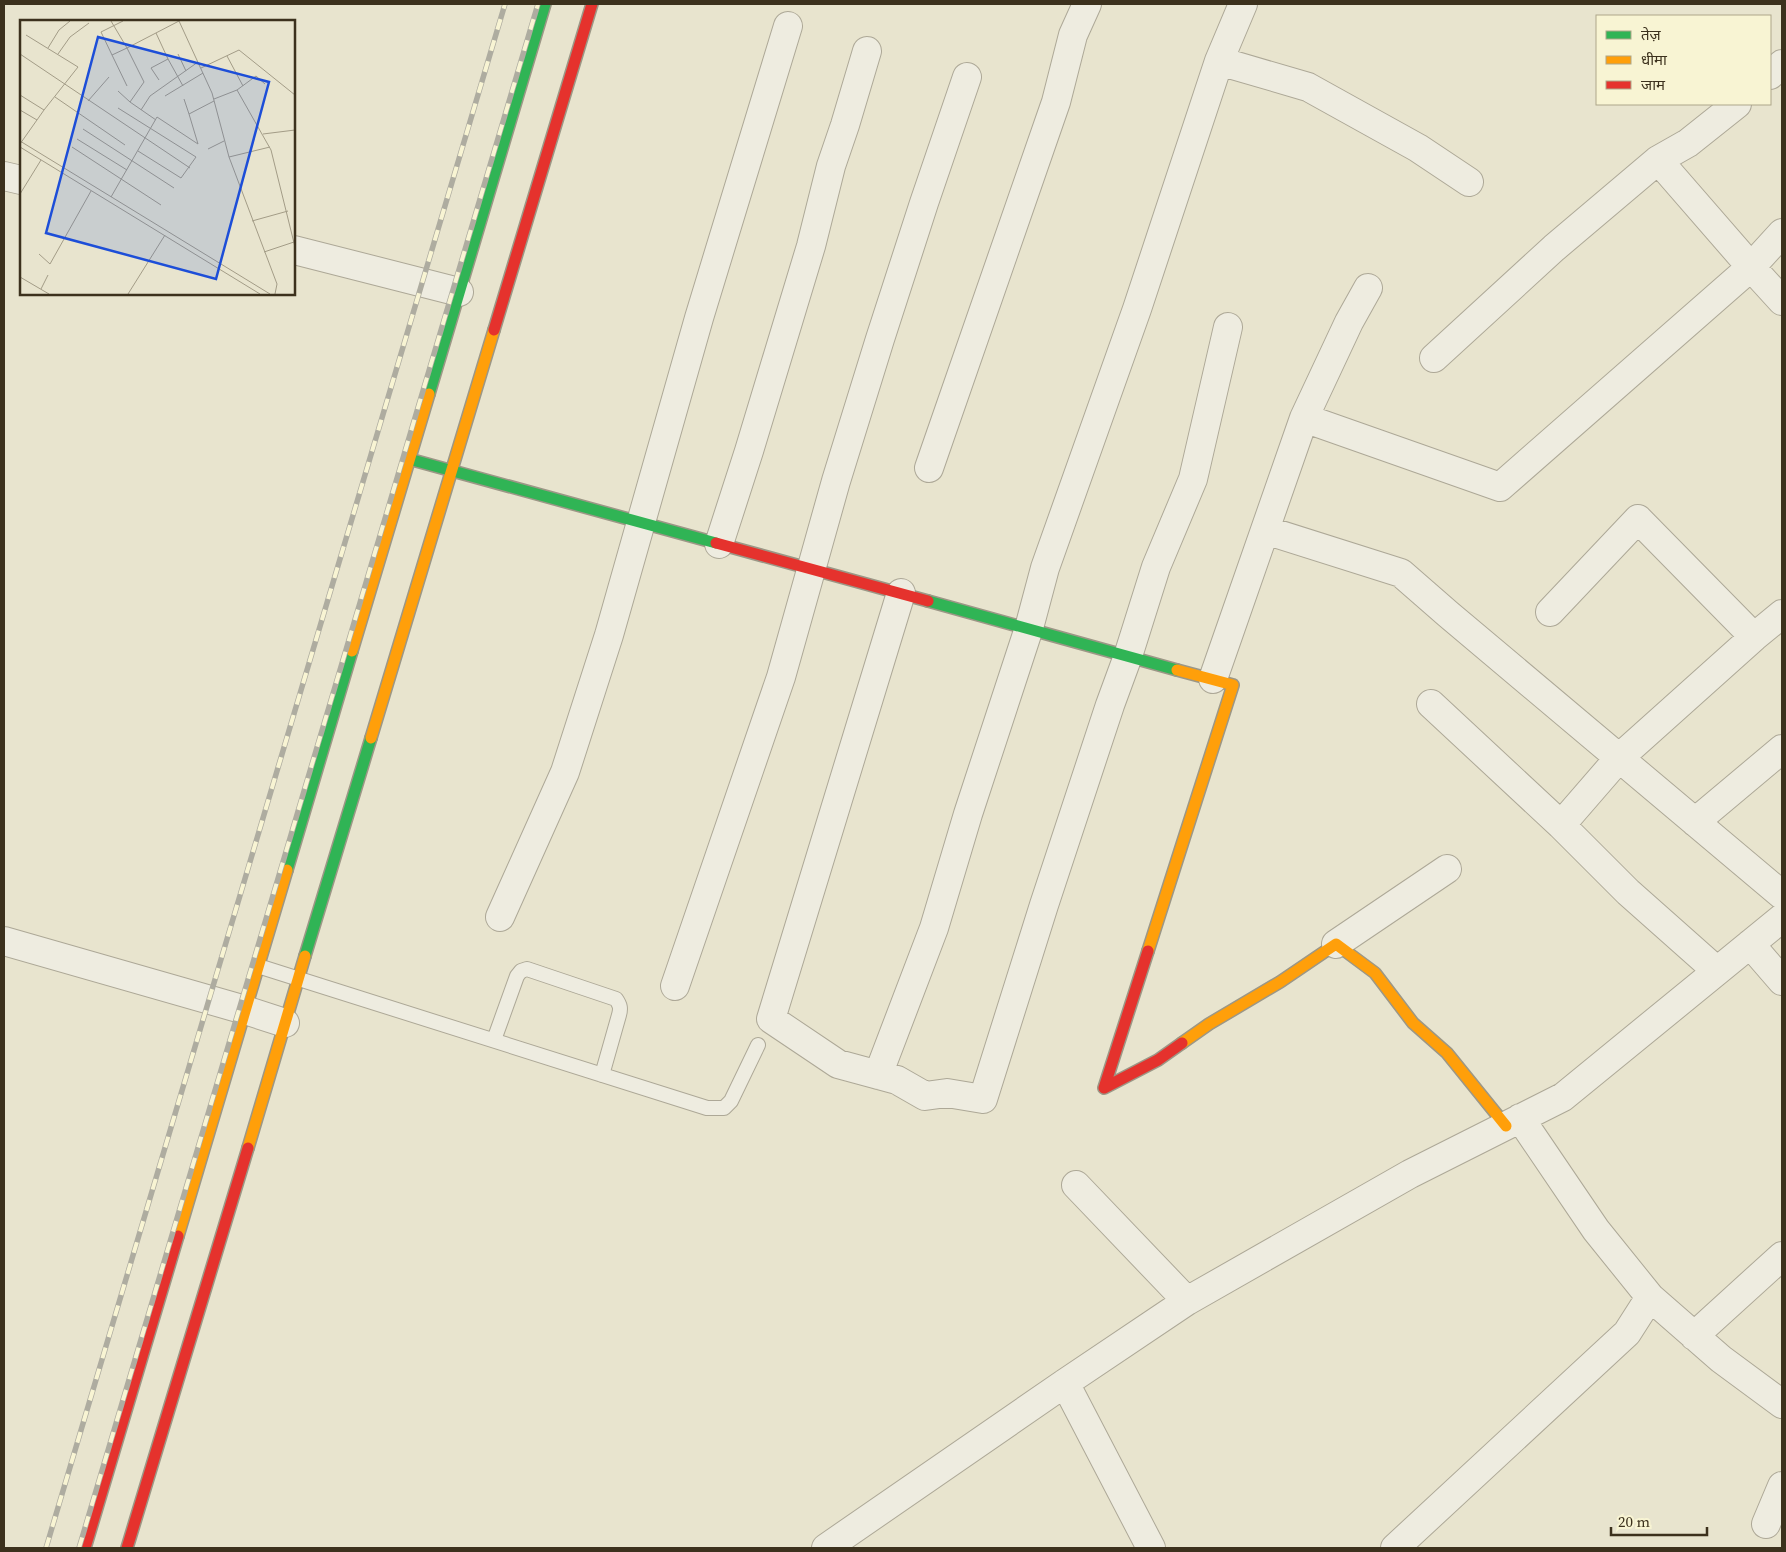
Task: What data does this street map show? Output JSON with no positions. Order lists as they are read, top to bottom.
{
  "legend": ["तेज़", "धीमा", "जाम"],
  "scale_bar": "20 m"
}
